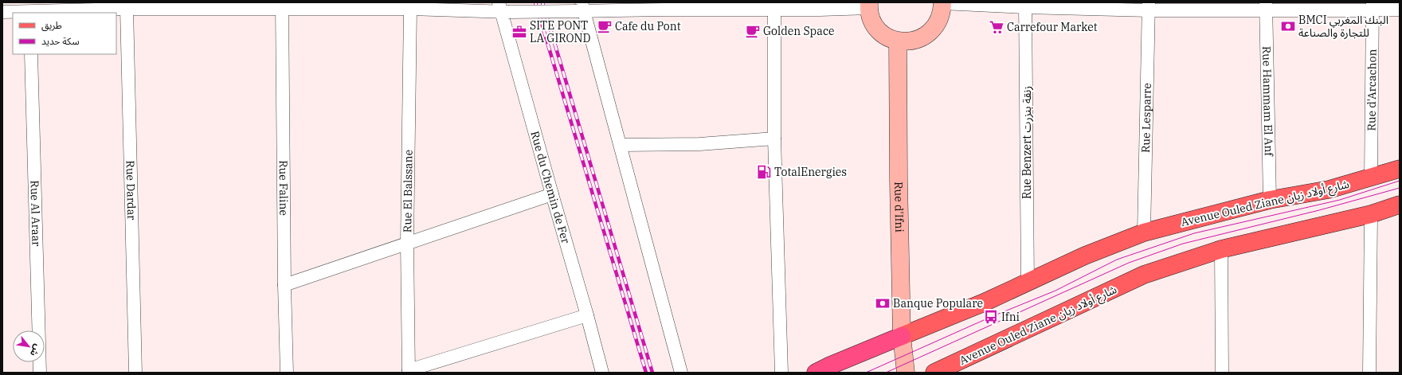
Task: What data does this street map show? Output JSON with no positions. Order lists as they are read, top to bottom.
{
  "streets": {
    "main road": ["Avenue Ouled Ziane شارع أولاد زيان"],
    "street": [
      "Rue d'Arcachon",
      "Rue Hammam El Anf",
      "Rue Lesparre",
      "Rue Benzert زنقة بنزرت",
      "Rue du Chemin de Fer",
      "Rue Faline",
      "Rue Dardar",
      "Rue El Balssane",
      "Rue d'Ifni",
      "Rue Al Araar"
    ]
  },
  "crossings": [
    ["Rue d'Arcachon", "Avenue Ouled Ziane شارع أولاد زيان"],
    ["Rue Hammam El Anf", "Avenue Ouled Ziane شارع أولاد زيان"],
    ["Rue Lesparre", "Avenue Ouled Ziane شارع أولاد زيان"],
    ["Rue Benzert زنقة بنزرت", "Avenue Ouled Ziane شارع أولاد زيان"],
    ["Avenue Ouled Ziane شارع أولاد زيان", "Rue d'Ifni"]
  ],
  "places": {
    "cafe": ["Cafe du Pont", "Golden Space"],
    "bank": ["BMCI البنك المغربي للتجارة والصناعة", "Banque Populare"],
    "supermarket": ["Carrefour Market"],
    "office": ["SITE PONT LA GIROND"],
    "fuel station": ["TotalEnergies"],
    "bus stop": ["Ifni"]
  },
  "legend": ["طريق", "سكة حديد"],
  "north": "bottom right"
}
